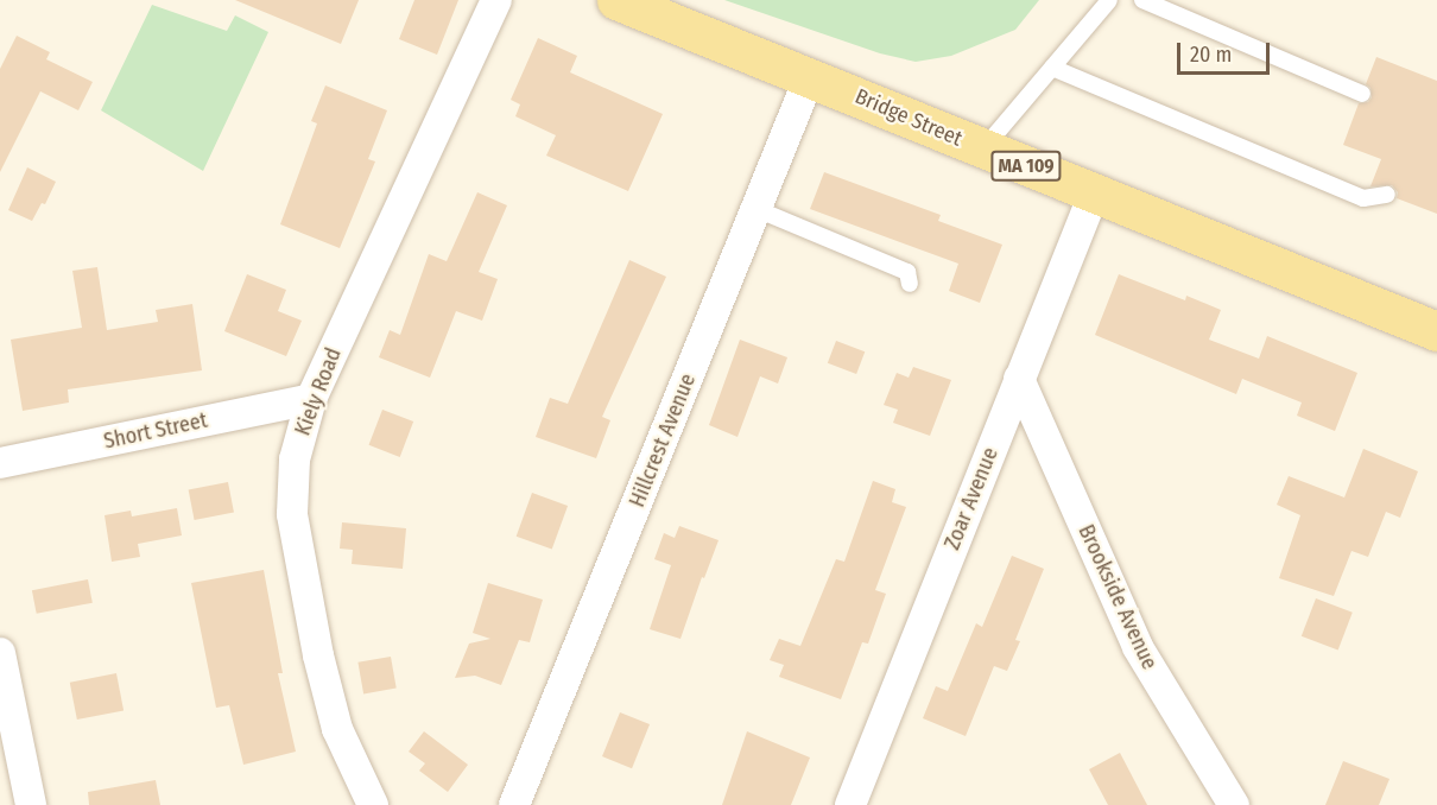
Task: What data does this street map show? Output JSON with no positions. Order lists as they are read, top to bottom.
{
  "streets": {
    "main road": ["Bridge Street", "MA 109"],
    "street": [
      "Kiely Road",
      "Short Street",
      "Hillcrest Avenue",
      "Zoar Avenue",
      "Brookside Avenue"
    ]
  },
  "crossings": [
    ["Bridge Street", "Hillcrest Avenue"],
    ["Bridge Street", "Zoar Avenue"],
    ["Kiely Road", "Short Street"],
    ["Zoar Avenue", "Brookside Avenue"]
  ],
  "scale_bar": "20 m"
}
